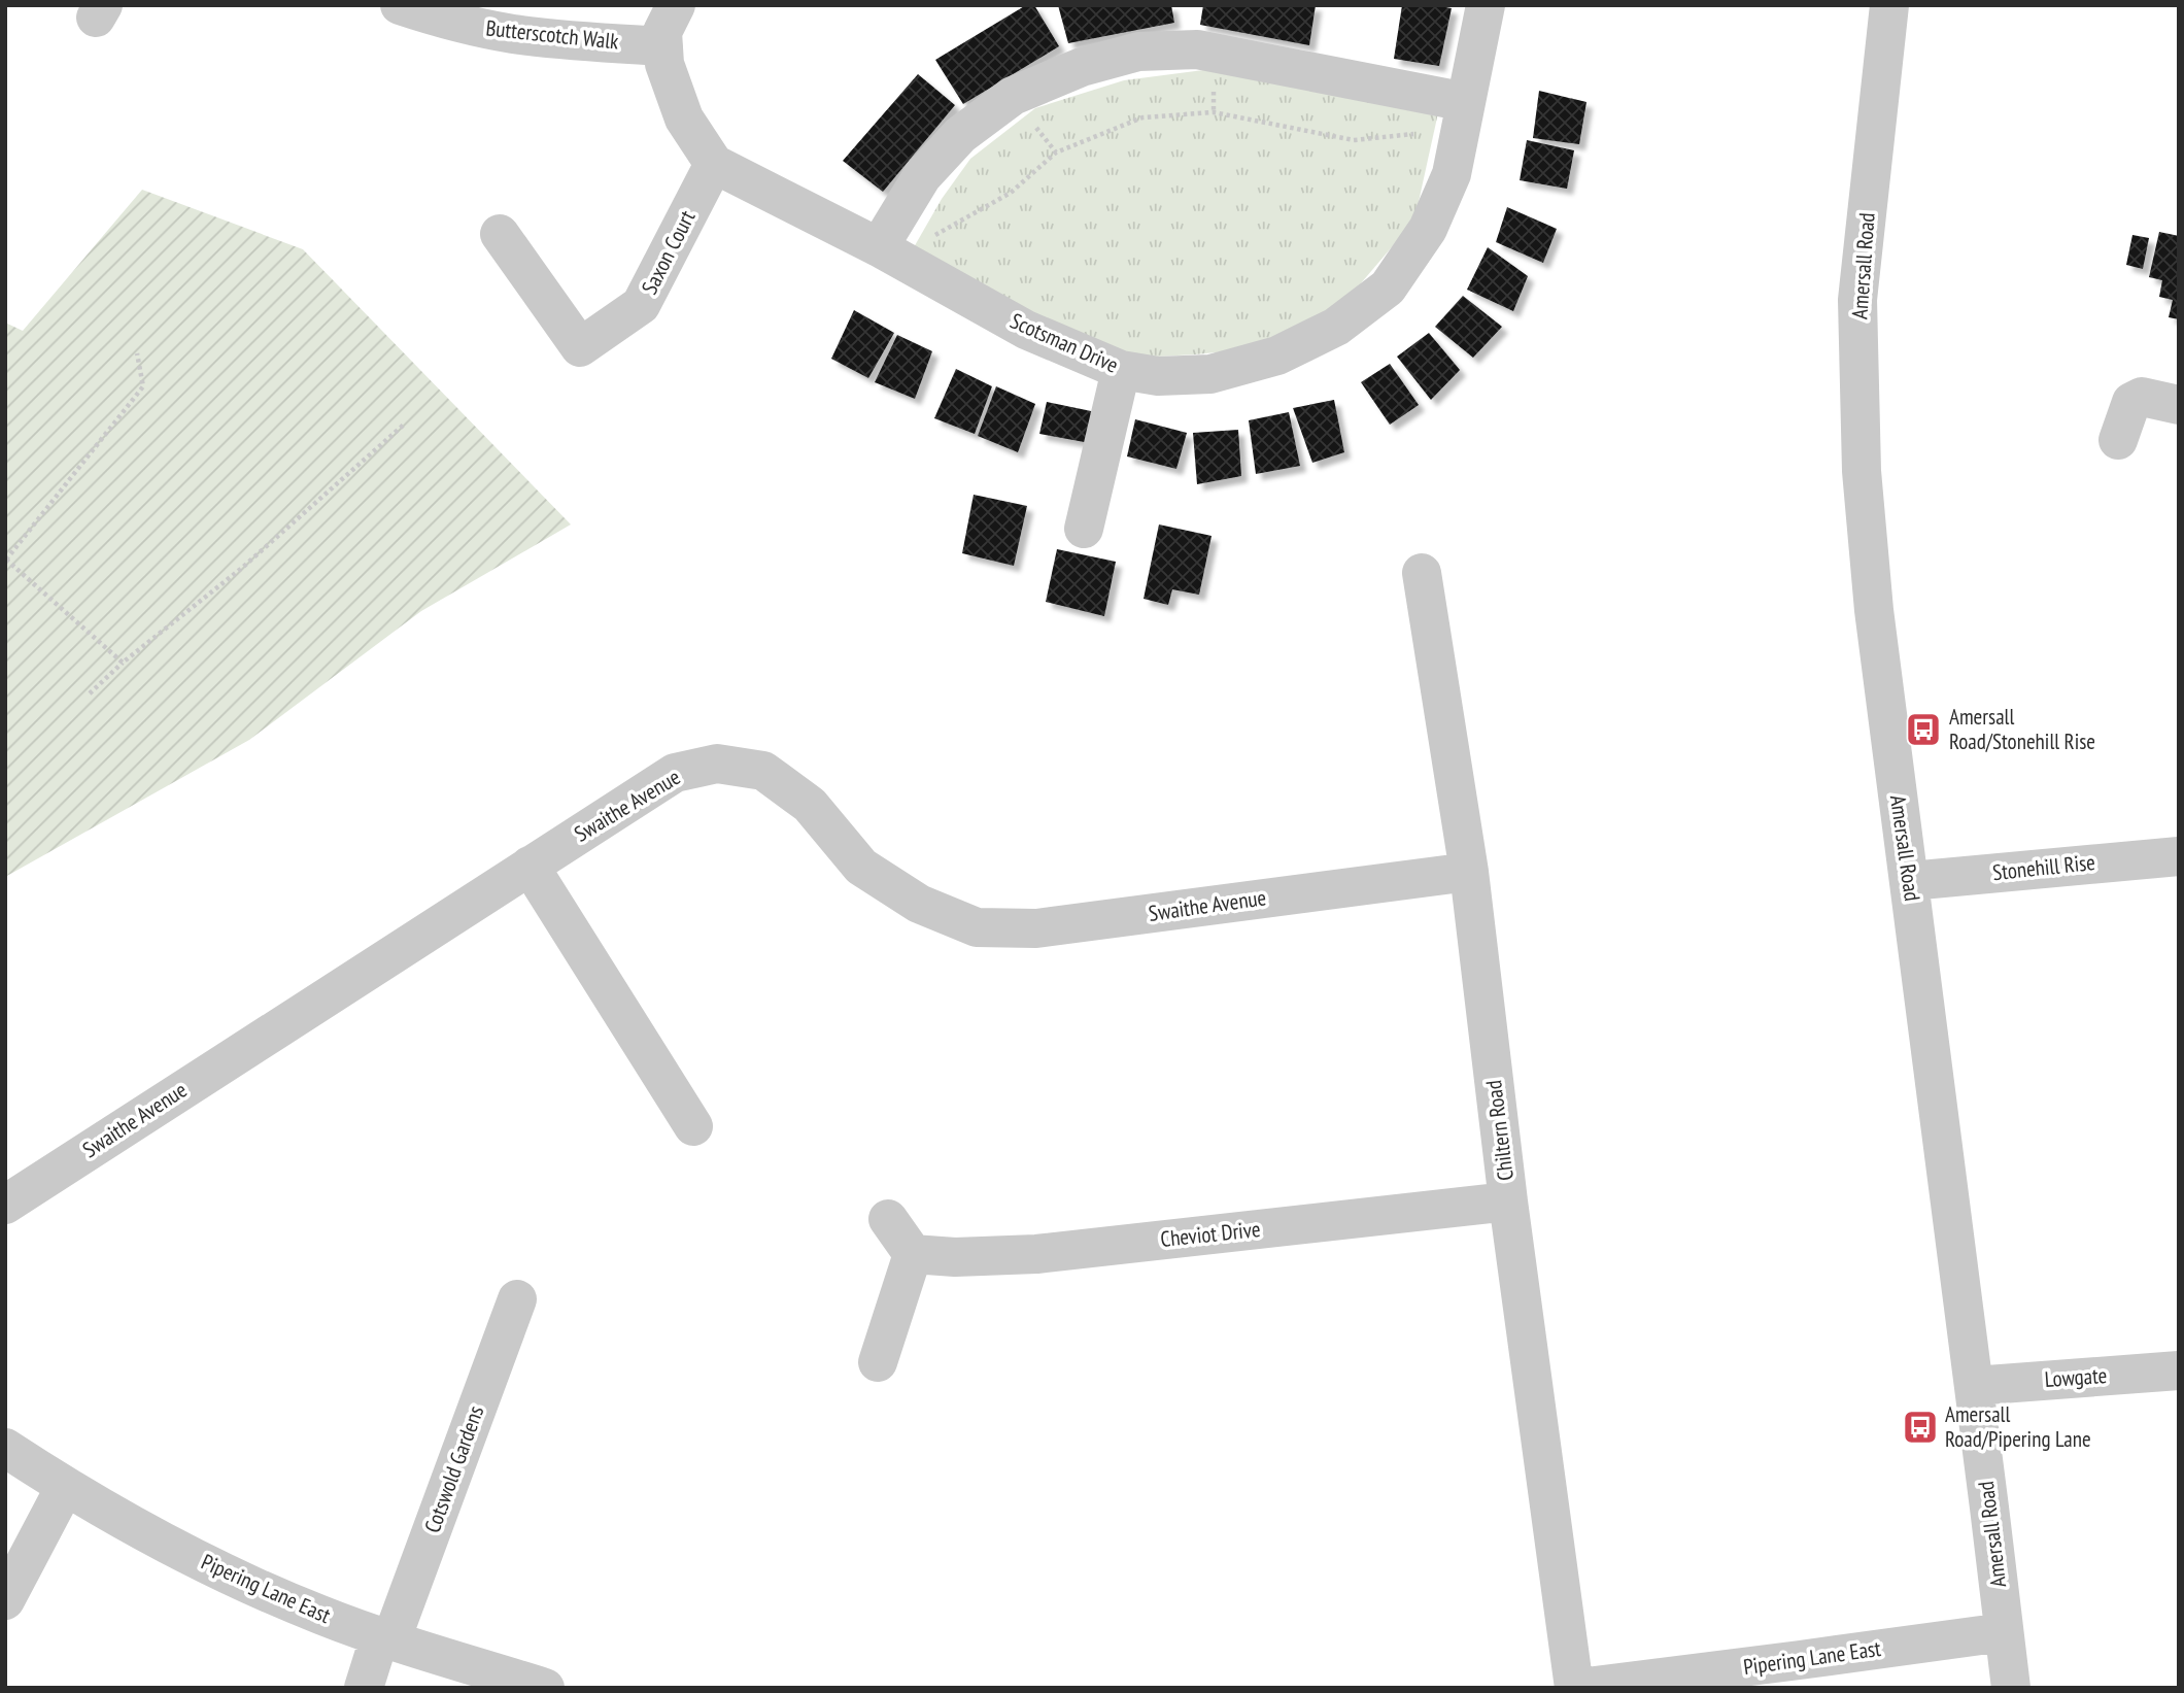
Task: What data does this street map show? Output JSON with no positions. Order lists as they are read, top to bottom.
{
  "streets": {
    "street": [
      "Butterscotch Walk",
      "Saxon Court",
      "Amersall Road",
      "Scotsman Drive",
      "Swaithe Avenue",
      "Stonehill Rise",
      "Chiltern Road",
      "Cheviot Drive",
      "Lowgate",
      "Cotswold Gardens",
      "Pipering Lane East"
    ]
  },
  "crossings": [
    ["Butterscotch Walk", "Scotsman Drive"],
    ["Saxon Court", "Scotsman Drive"],
    ["Amersall Road", "Stonehill Rise"],
    ["Amersall Road", "Lowgate"],
    ["Amersall Road", "Pipering Lane East"],
    ["Swaithe Avenue", "Chiltern Road"],
    ["Chiltern Road", "Cheviot Drive"],
    ["Chiltern Road", "Pipering Lane East"],
    ["Cotswold Gardens", "Pipering Lane East"]
  ],
  "places": {
    "bus stop": ["Amersall Road/Stonehill Rise", "Amersall Road/Pipering Lane"]
  }
}
